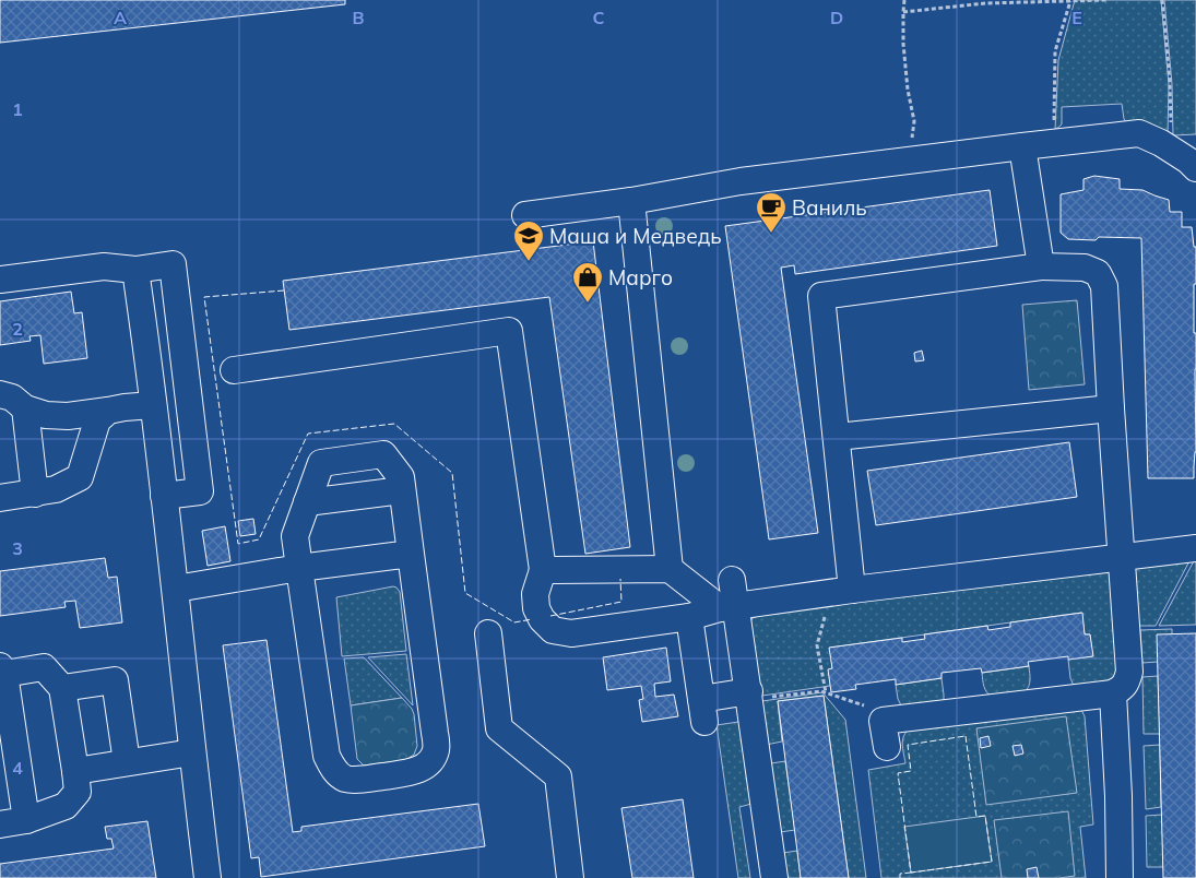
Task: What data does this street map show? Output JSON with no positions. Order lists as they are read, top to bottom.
{
  "places": {
    "cafe": ["Ваниль"],
    "school or university": ["Маша и Медведь"],
    "shop": ["Марго"]
  },
  "grid": {
    "columns": [
      "A",
      "B",
      "C",
      "D",
      "E"
    ],
    "rows": [
      "1",
      "2",
      "3",
      "4"
    ]
  }
}
